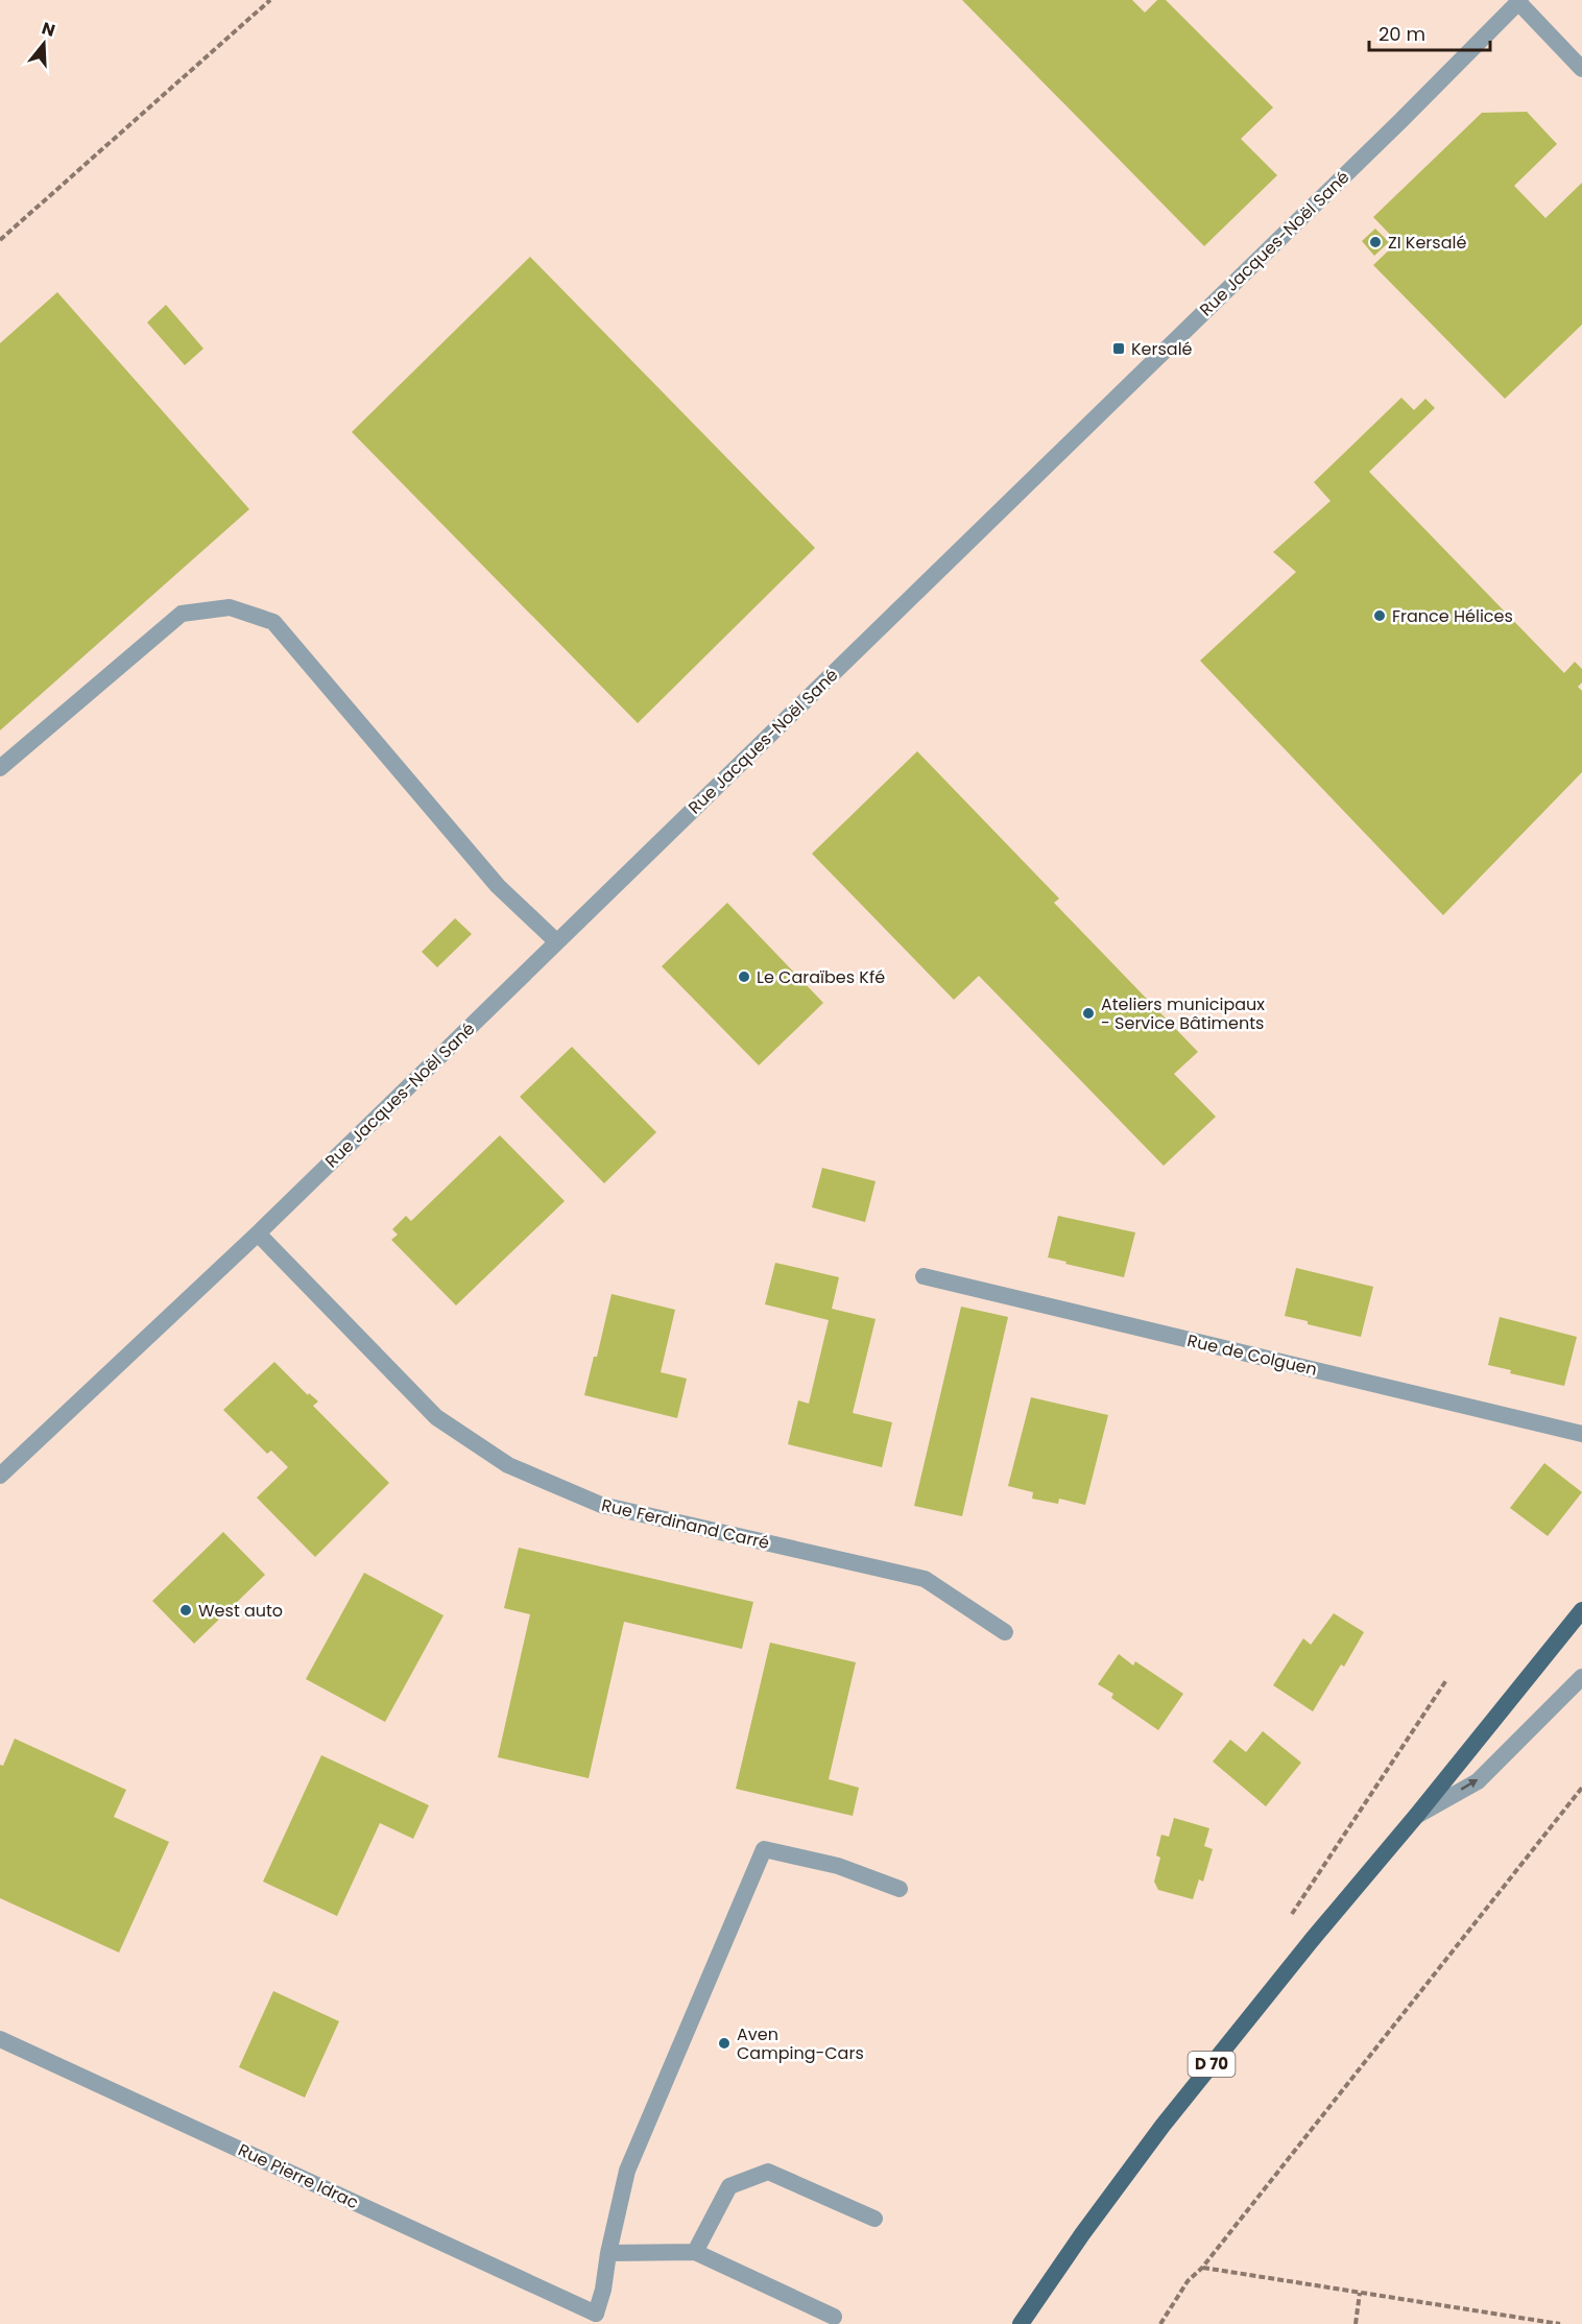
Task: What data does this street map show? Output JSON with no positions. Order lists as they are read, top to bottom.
{
  "streets": {
    "main road": ["D 70"],
    "street": [
      "Rue Jacques-Noël Sané",
      "Rue de Colguen",
      "Rue Ferdinand Carré",
      "Rue Pierre Idrac"
    ]
  },
  "crossings": [
    ["Rue Jacques-Noël Sané", "Rue Ferdinand Carré"]
  ],
  "places": {
    "other": [
      "ZI Kersalé",
      "France Hélices",
      "Le Caraïbes Kfé",
      "Ateliers municipaux - Service Bâtiments",
      "West auto",
      "Aven Camping-Cars"
    ],
    "transit": ["Kersalé"]
  },
  "scale_bar": "20 m",
  "north": "top"
}
